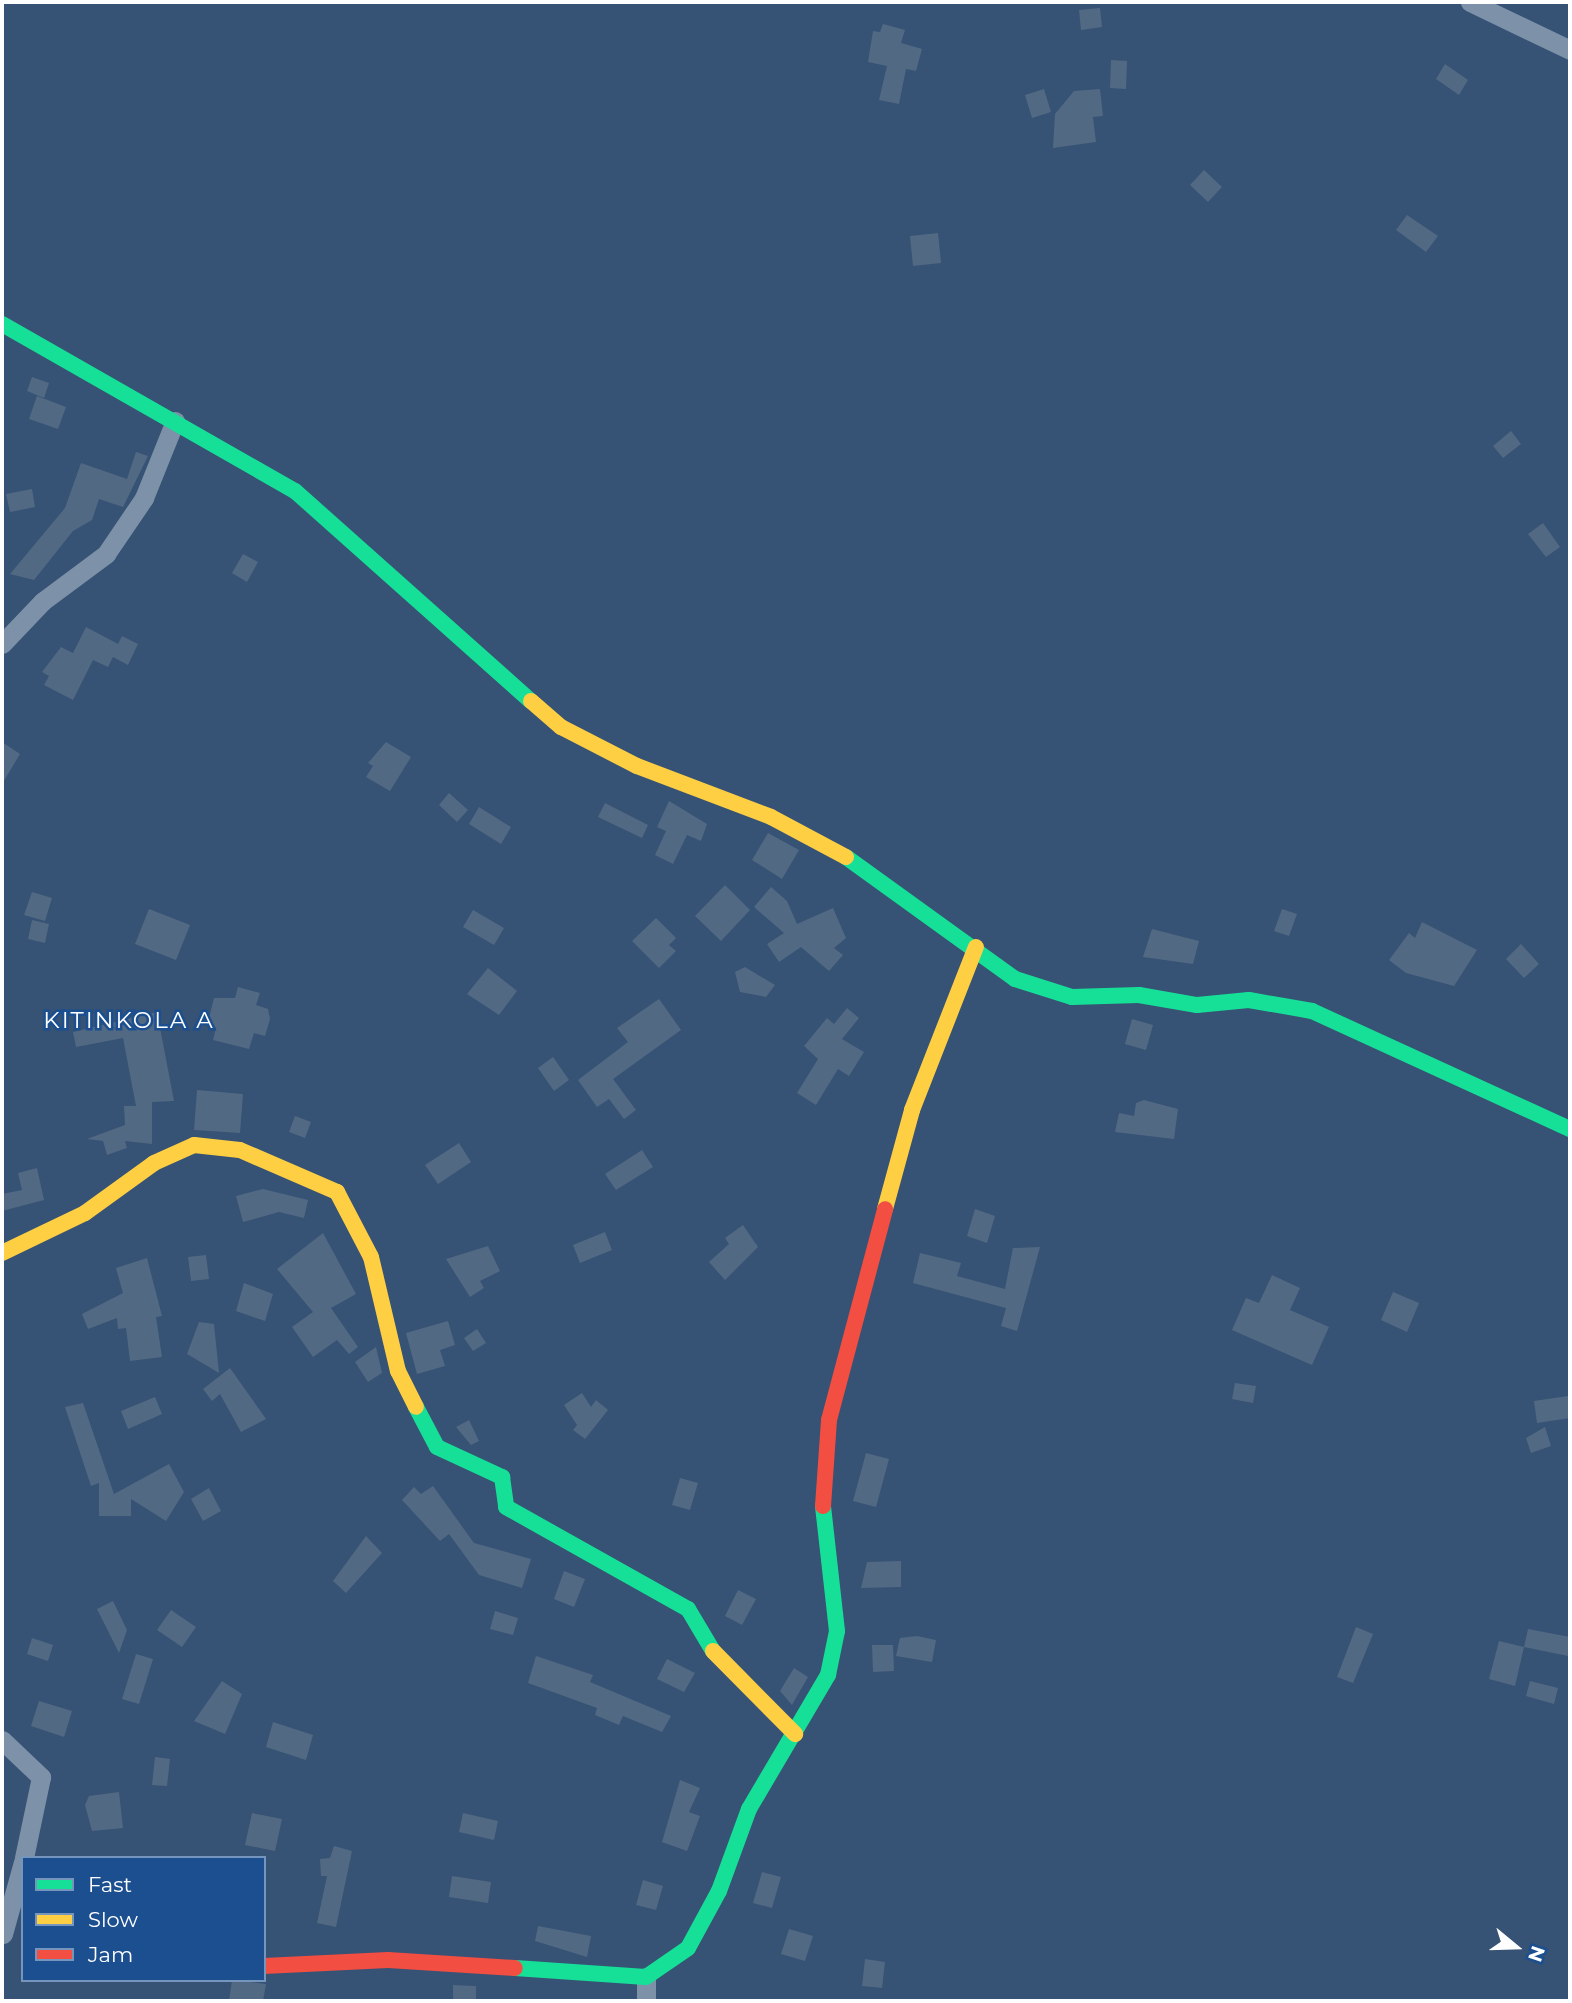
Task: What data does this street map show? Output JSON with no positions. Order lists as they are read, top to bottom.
{
  "districts": ["KITINKOLA A"],
  "legend": ["Fast", "Slow", "Jam"],
  "north": "right"
}
